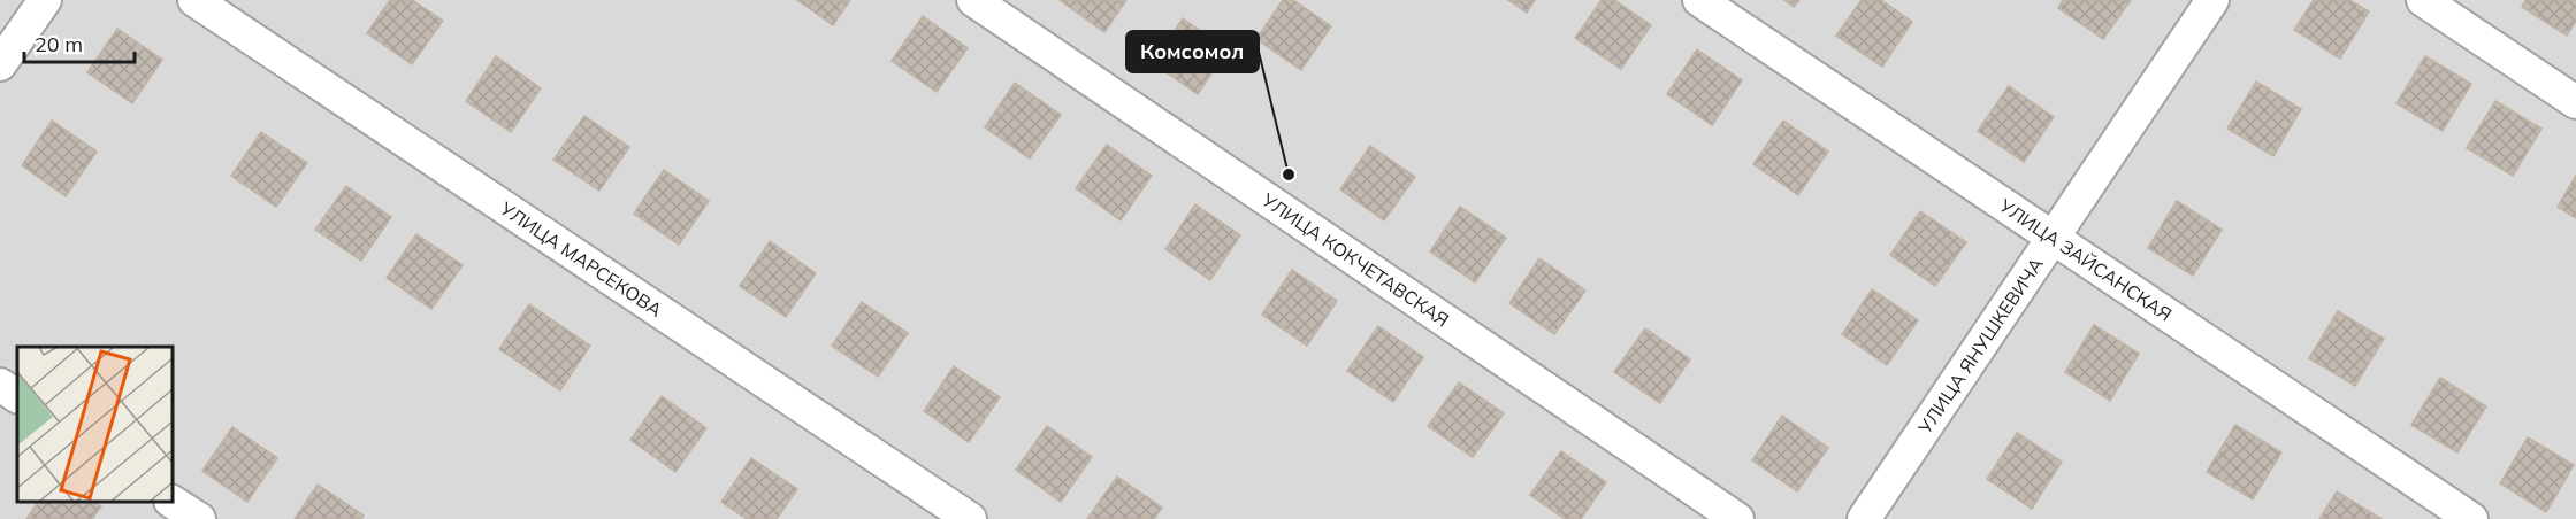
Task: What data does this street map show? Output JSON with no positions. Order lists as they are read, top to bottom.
{
  "streets": {
    "street": [
      "УЛИЦА МАРСЕКОВА",
      "УЛИЦА КОКЧЕТАВСКАЯ",
      "УЛИЦА ЗАЙСАНСКАЯ",
      "УЛИЦА ЯНУШКЕВИЧА"
    ]
  },
  "crossings": [
    ["УЛИЦА ЗАЙСАНСКАЯ", "УЛИЦА ЯНУШКЕВИЧА"]
  ],
  "places": ["Комсомол"],
  "scale_bar": "20 m"
}
